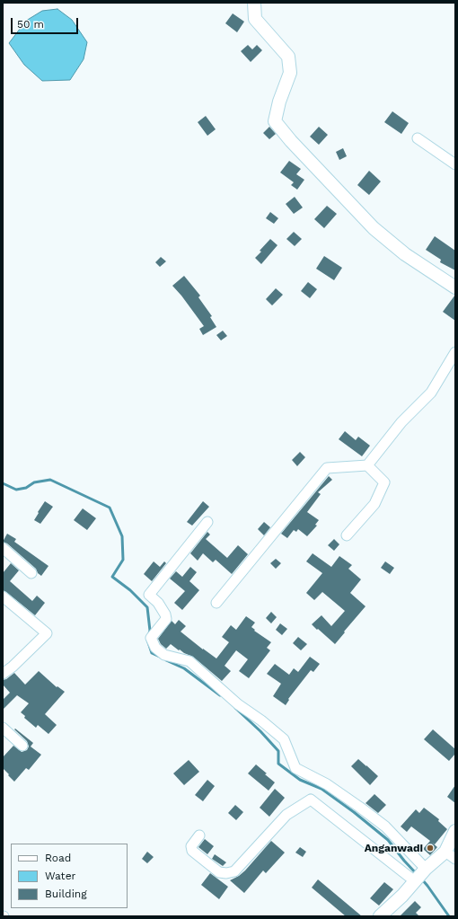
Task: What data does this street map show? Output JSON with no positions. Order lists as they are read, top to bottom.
{
  "places": ["Anganwadi"],
  "legend": ["Road", "Water", "Building"],
  "scale_bar": "50 m"
}
